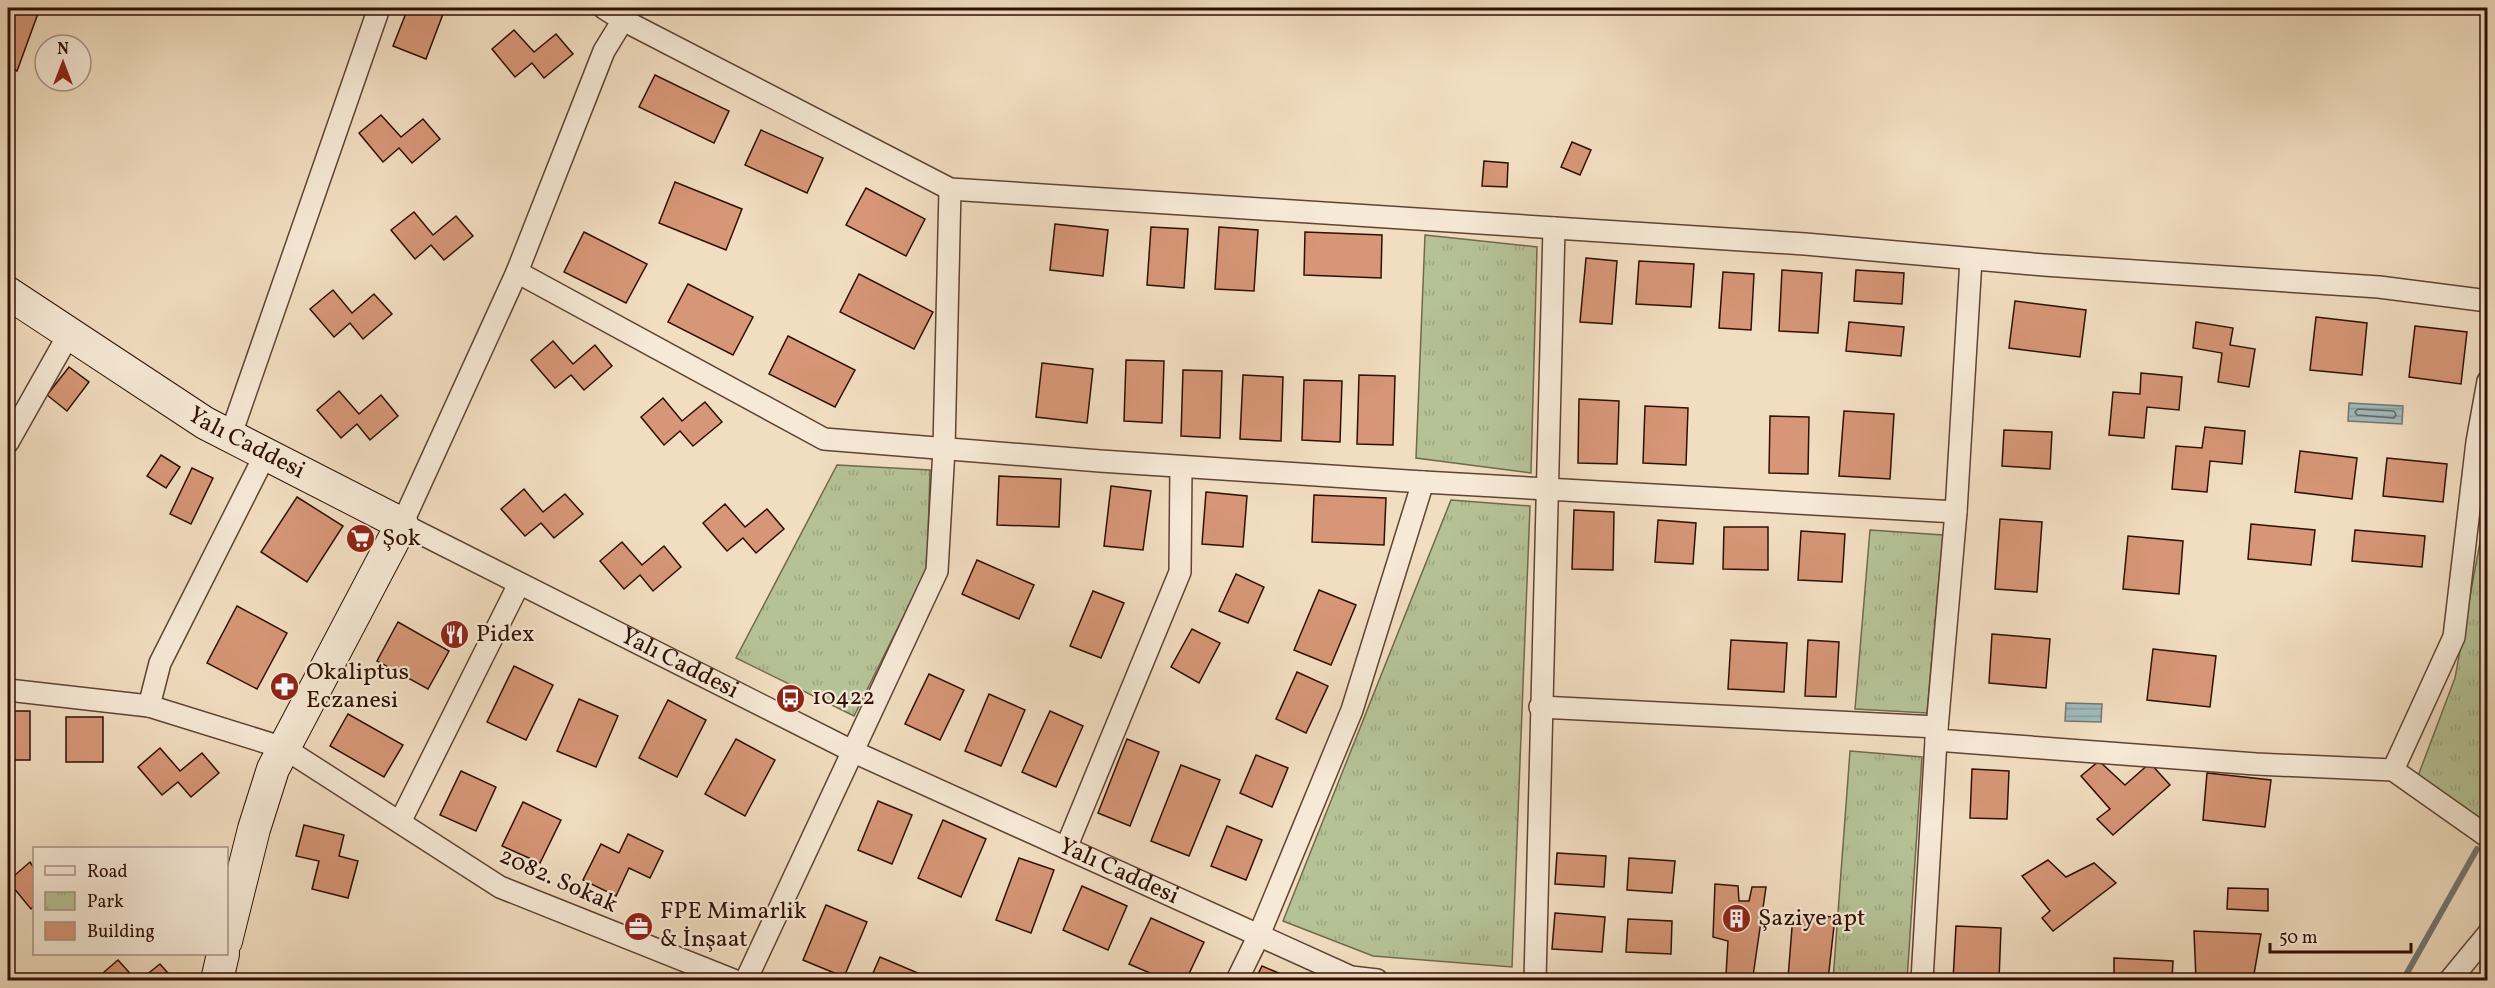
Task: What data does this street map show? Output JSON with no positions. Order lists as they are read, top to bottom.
{
  "streets": {
    "street": ["Yalı Caddesi", "2082. Sokak"]
  },
  "places": {
    "supermarket": ["Şok"],
    "restaurant": ["Pidex"],
    "pharmacy": ["Okaliptus Eczanesi"],
    "bus stop": ["10422"],
    "building": ["Şaziye apt"],
    "office": ["FPE Mimarlik & İnşaat"]
  },
  "legend": ["Road", "Park", "Building"],
  "scale_bar": "50 m",
  "north": "top"
}
